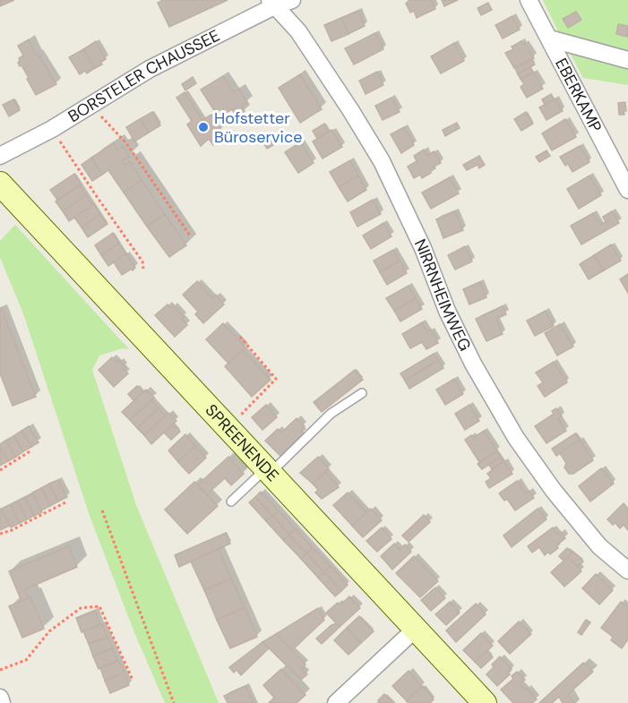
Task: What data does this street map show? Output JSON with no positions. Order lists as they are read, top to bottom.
{
  "streets": {
    "street": [
      "BORSTELER CHAUSSEE",
      "EBERKAMP",
      "NIRRNHEIMWEG",
      "SPREENENDE"
    ]
  },
  "crossings": [
    ["BORSTELER CHAUSSEE", "NIRRNHEIMWEG"]
  ],
  "places": ["Hofstetter Büroservice"]
}
